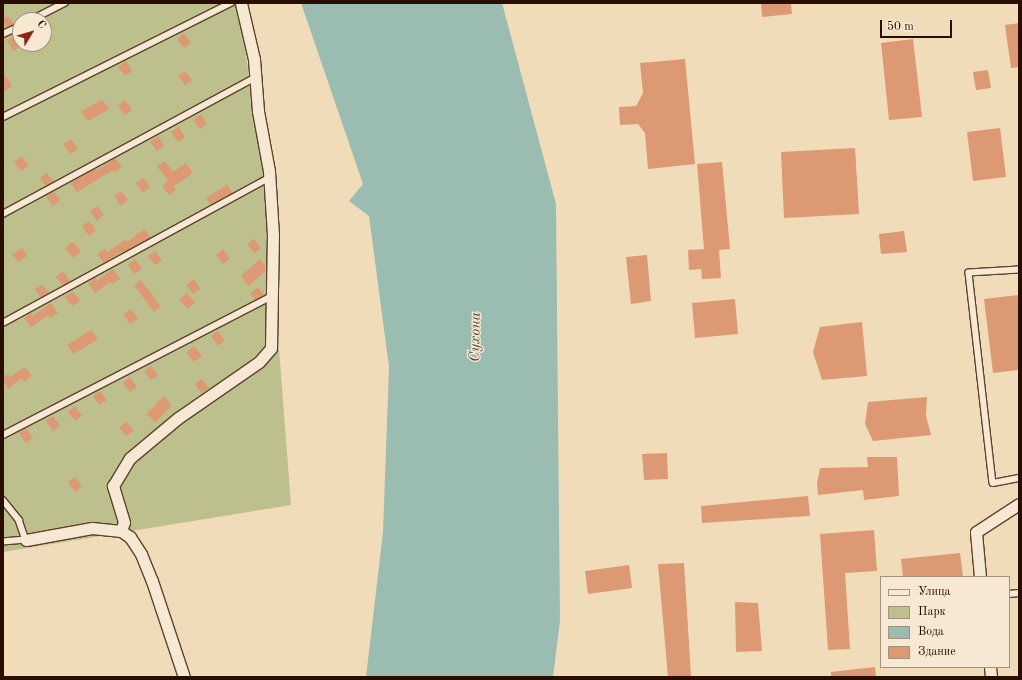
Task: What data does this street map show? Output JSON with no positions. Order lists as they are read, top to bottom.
{
  "water": ["Сухона"],
  "legend": [
    "Улица",
    "Парк",
    "Вода",
    "Здание"
  ],
  "scale_bar": "50 m",
  "north": "top right"
}
